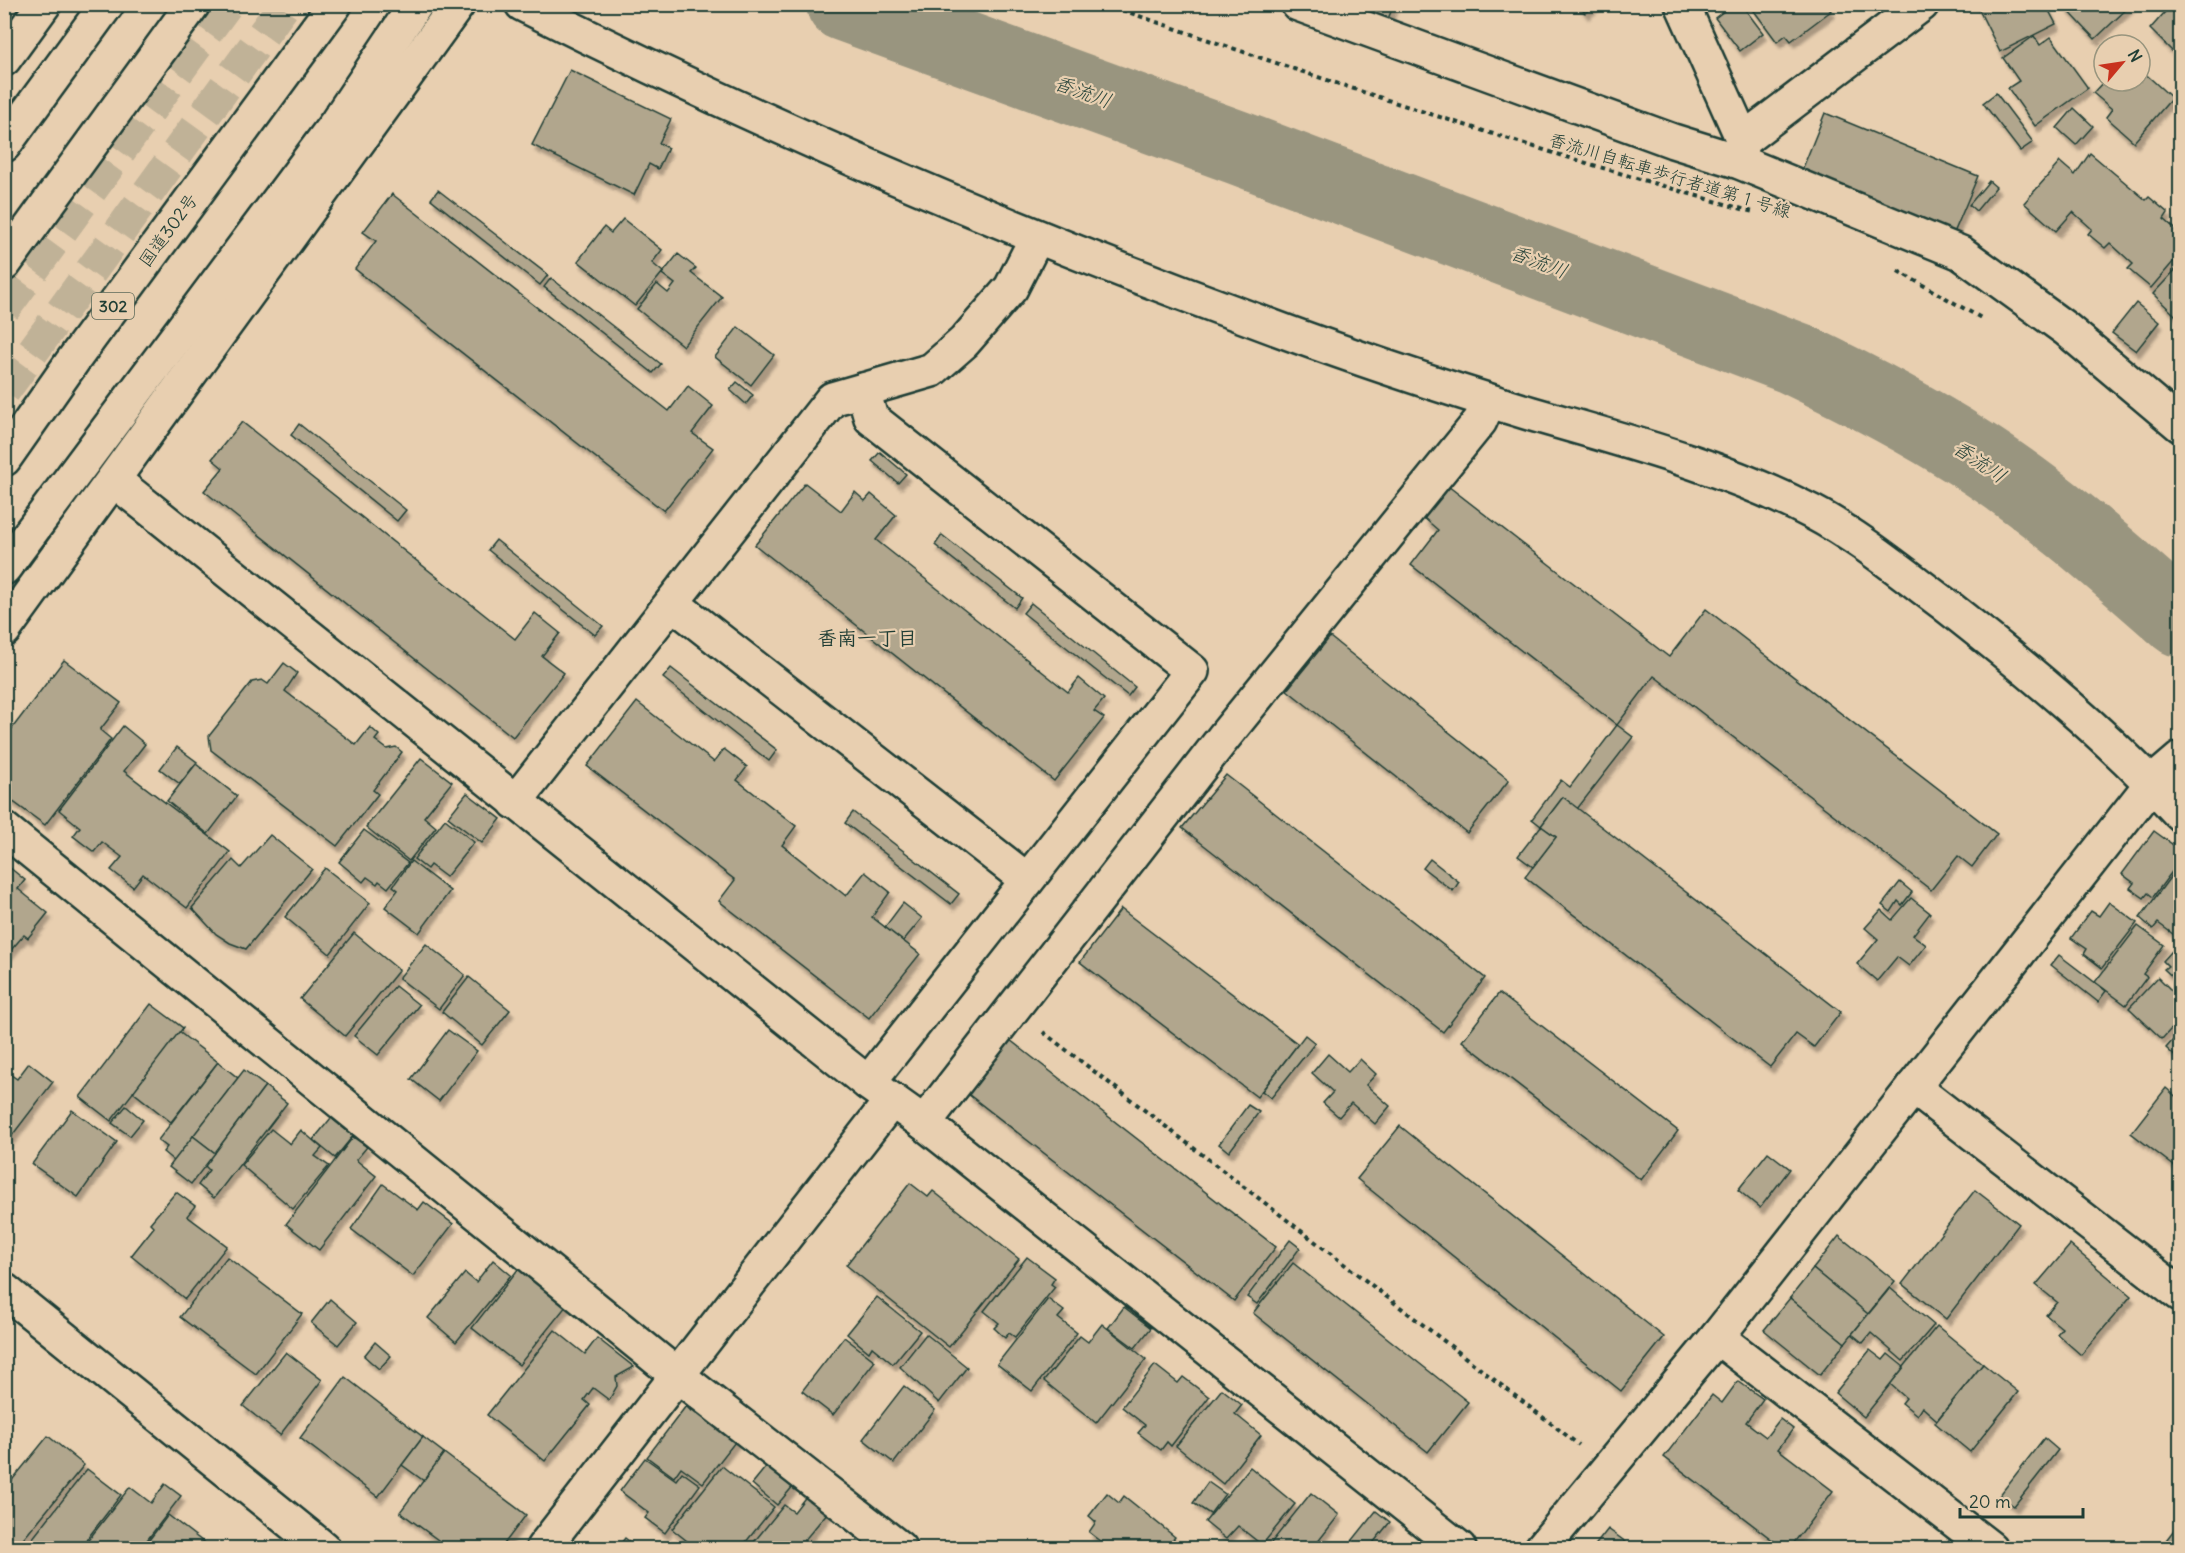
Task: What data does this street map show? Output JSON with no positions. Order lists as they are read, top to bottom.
{
  "streets": {
    "main road": ["国道302号", "302"],
    "path": ["香流川自転車歩行者道第１号線"]
  },
  "districts": ["香南一丁目"],
  "water": ["香流川"],
  "scale_bar": "20 m",
  "north": "top right"
}
